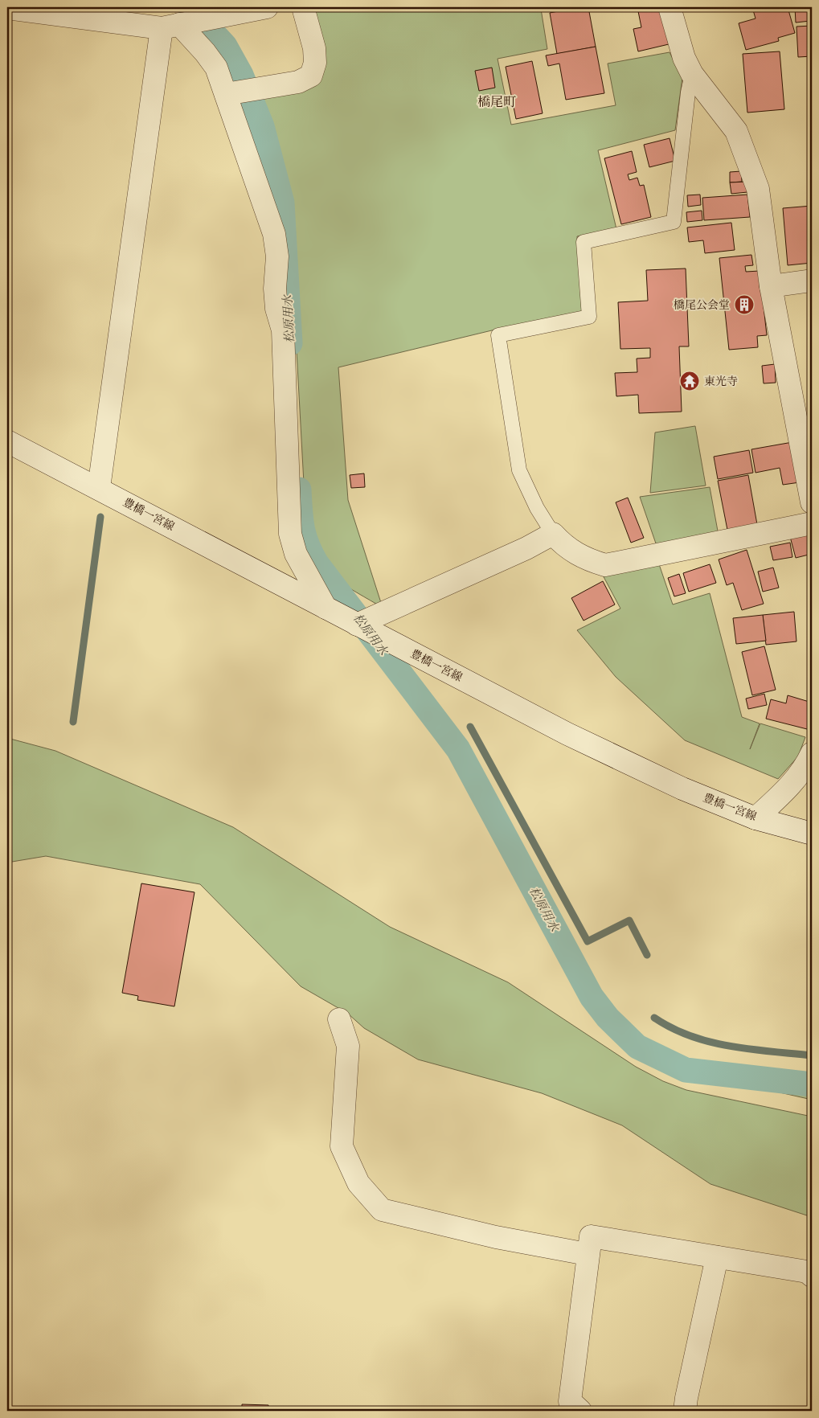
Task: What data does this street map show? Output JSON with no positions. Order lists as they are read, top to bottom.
{
  "streets": {
    "street": ["豊橋一宮線"]
  },
  "districts": ["橋尾町"],
  "water": ["松原用水"],
  "places": {
    "building": ["橋尾公会堂"],
    "temple": ["東光寺"]
  }
}
